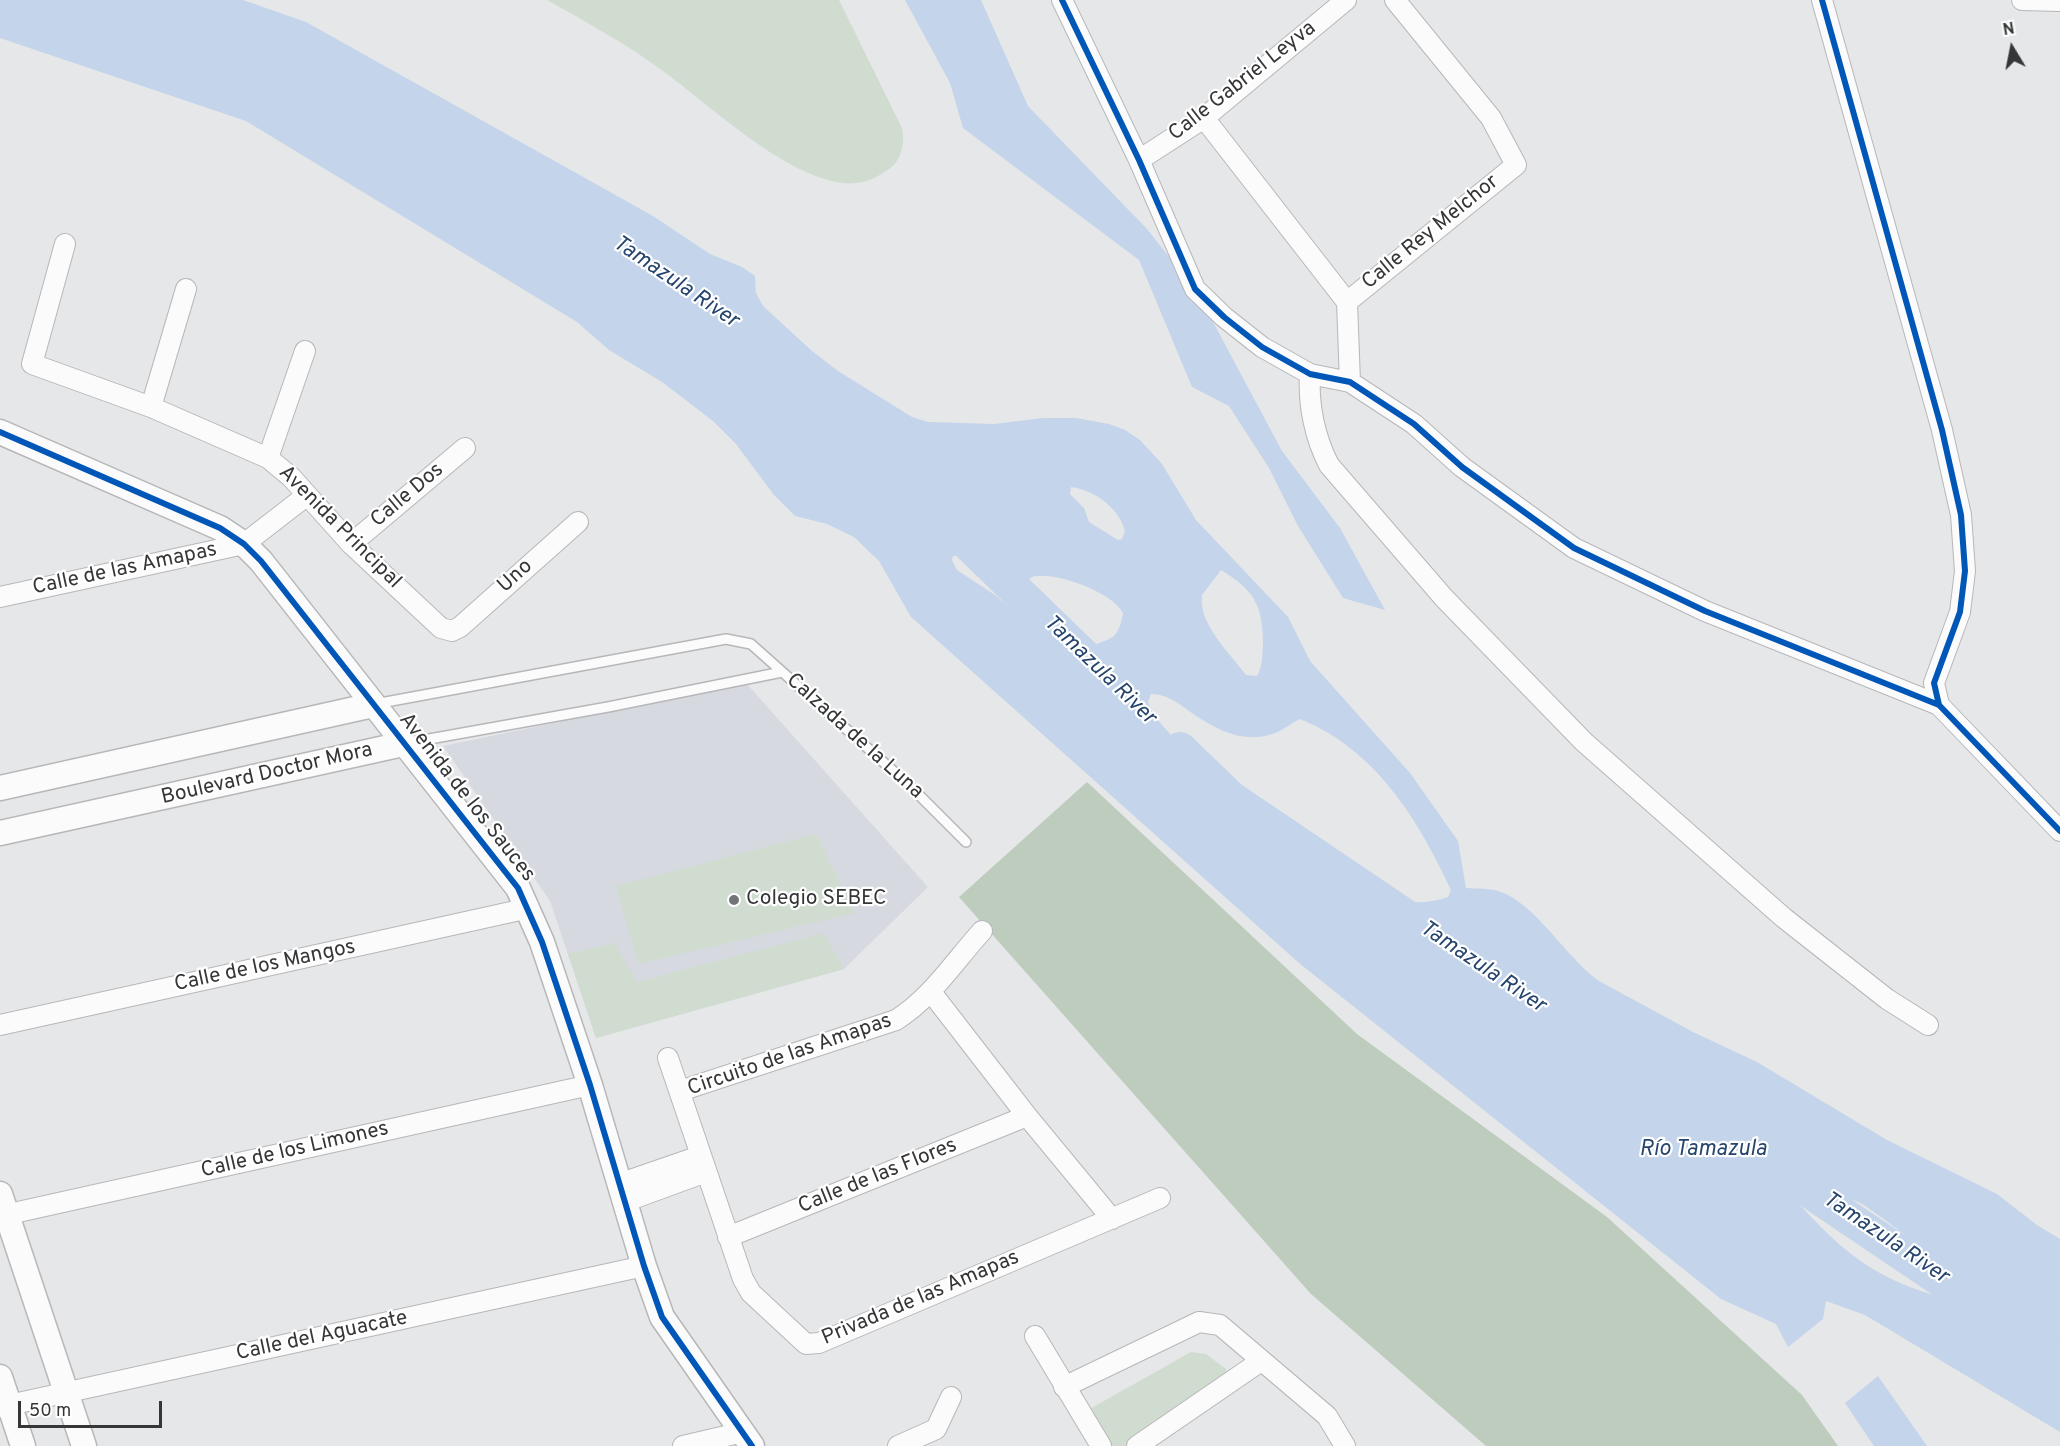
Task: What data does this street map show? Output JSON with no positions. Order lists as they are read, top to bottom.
{
  "streets": {
    "street": [
      "Calle Gabriel Leyva",
      "Calle Rey Melchor",
      "Calle Dos",
      "Avenida Principal",
      "Calle de las Amapas",
      "Uno",
      "Boulevard Doctor Mora",
      "Avenida de los Sauces",
      "Calle de los Mangos",
      "Circuito de las Amapas",
      "Calle de los Limones",
      "Calle de las Flores",
      "Privada de las Amapas",
      "Calle del Aguacate"
    ],
    "lane": ["Calzada de la Luna"]
  },
  "crossings": [
    ["Calle Dos", "Avenida Principal"],
    ["Avenida Principal", "Calle de las Amapas"],
    ["Avenida Principal", "Uno"],
    ["Calle de las Amapas", "Avenida de los Sauces"],
    ["Calzada de la Luna", "Boulevard Doctor Mora"],
    ["Calzada de la Luna", "Avenida de los Sauces"],
    ["Boulevard Doctor Mora", "Avenida de los Sauces"],
    ["Avenida de los Sauces", "Calle de los Mangos"],
    ["Avenida de los Sauces", "Calle de los Limones"],
    ["Avenida de los Sauces", "Calle del Aguacate"],
    ["Circuito de las Amapas", "Calle de las Flores"],
    ["Circuito de las Amapas", "Privada de las Amapas"],
    ["Calle de las Flores", "Privada de las Amapas"]
  ],
  "water": ["Tamazula River", "Río Tamazula"],
  "places": ["Colegio SEBEC"],
  "scale_bar": "50 m",
  "north": "top"
}
